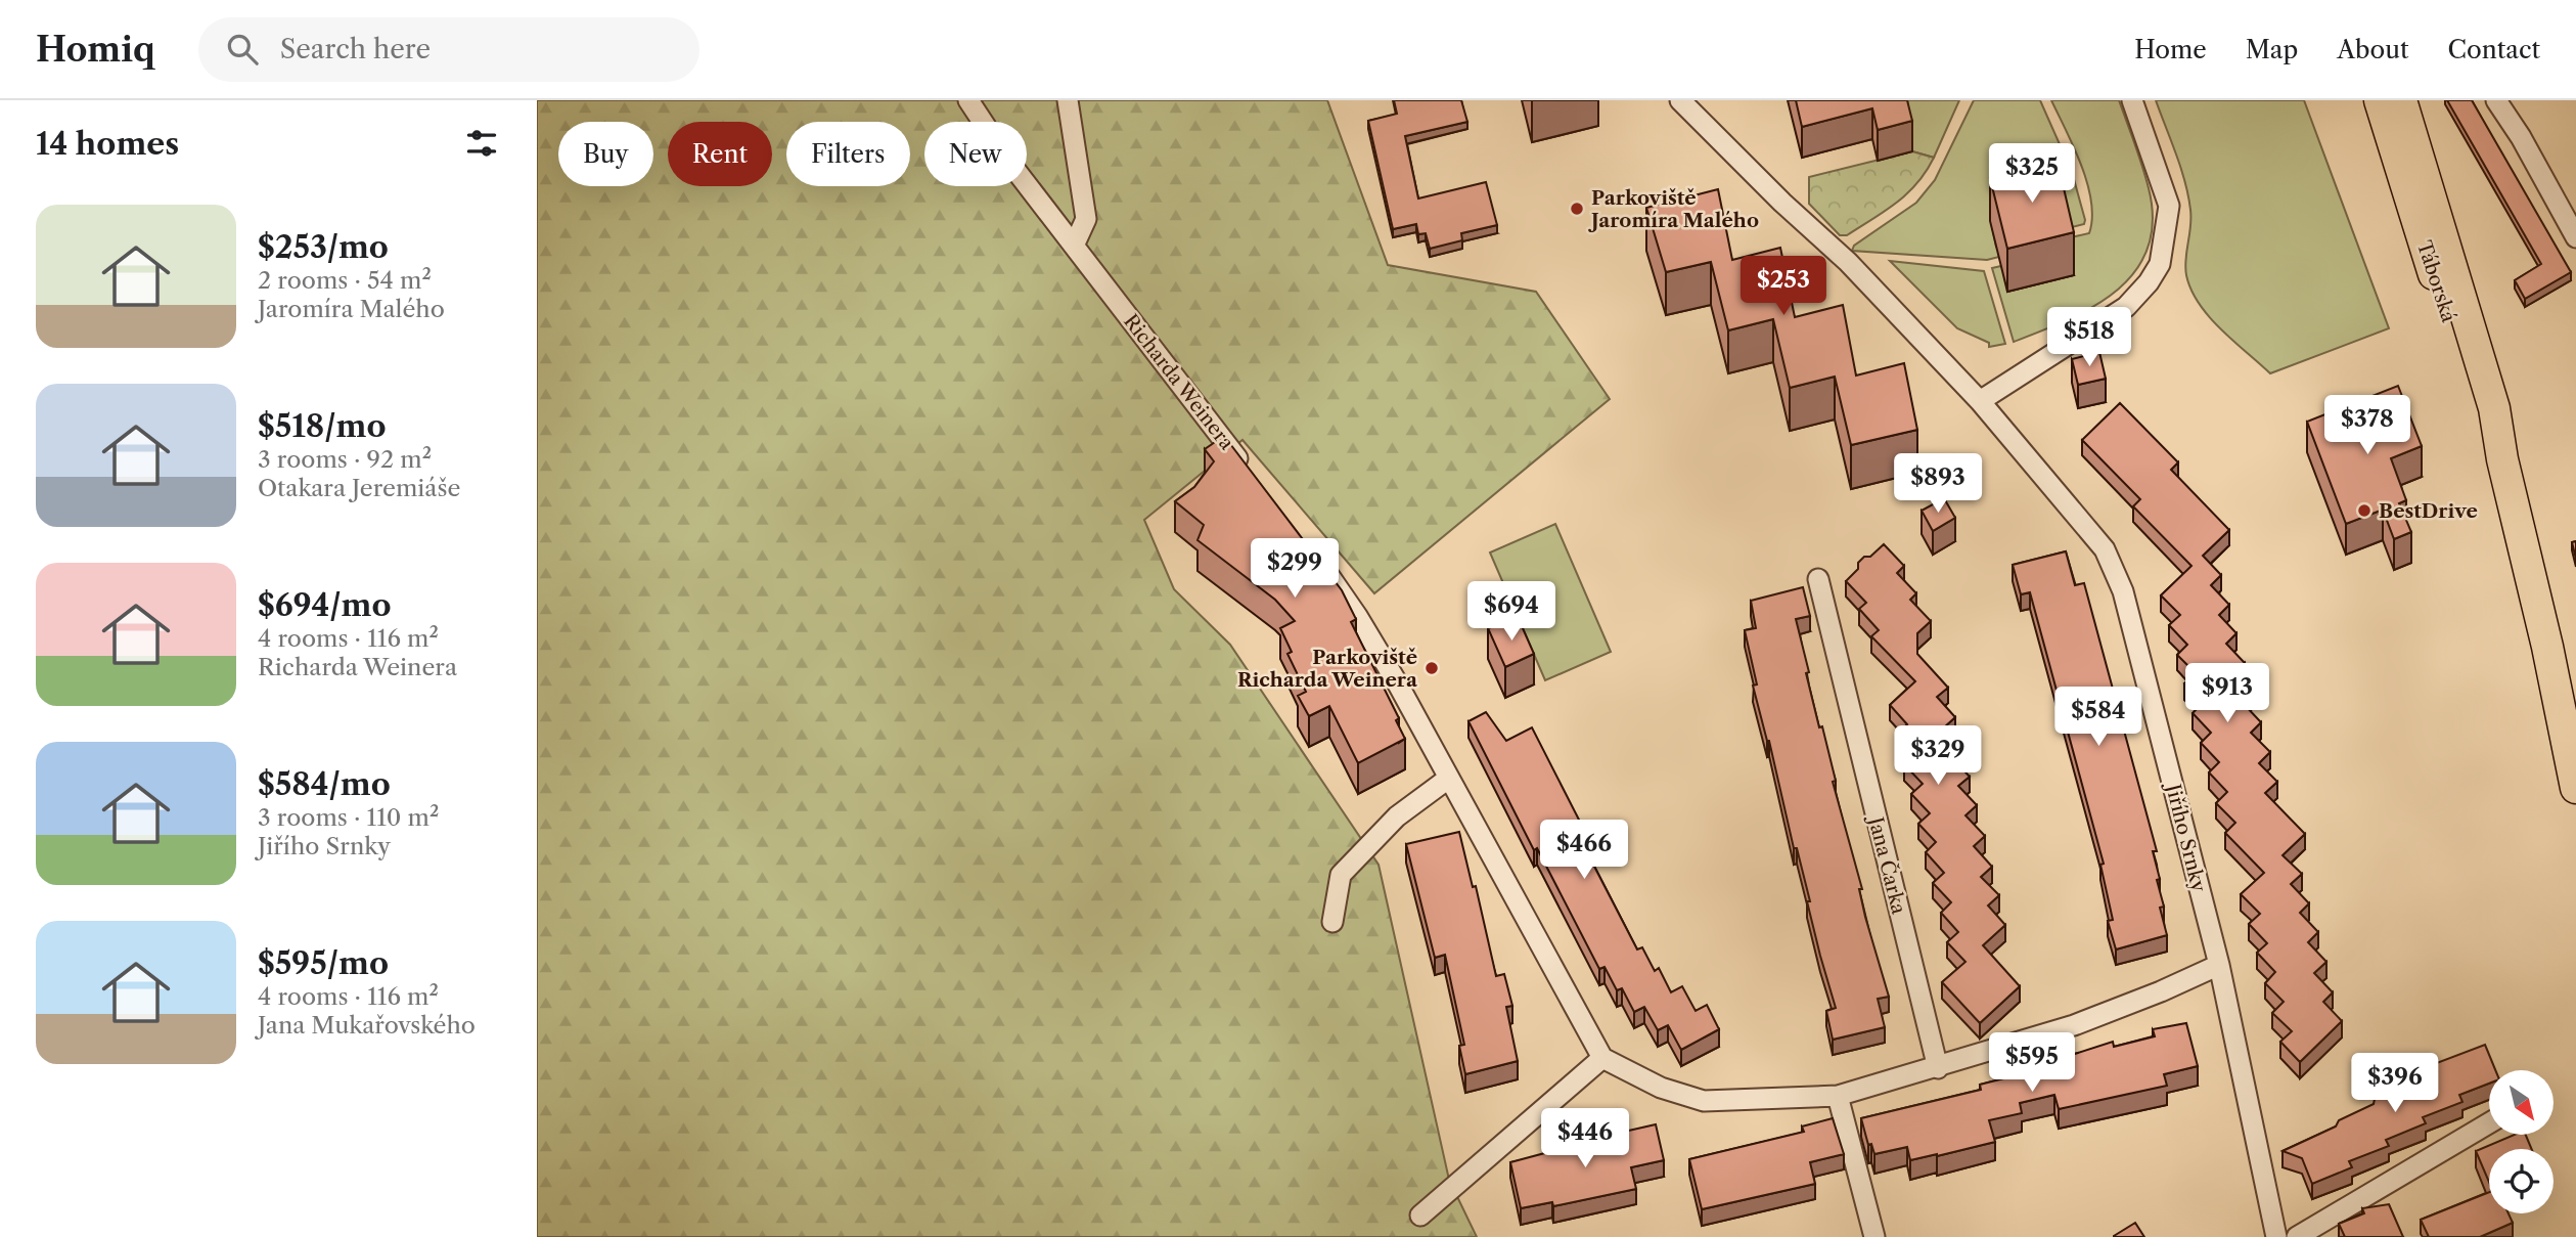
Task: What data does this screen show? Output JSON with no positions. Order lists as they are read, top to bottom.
{
  "streets": {
    "main road": ["Táborská"],
    "street": ["Richarda Weinera", "Jiřího Srnky", "Jana Čarka"]
  },
  "places": ["Parkoviště Jaromíra Malého", "BestDrive", "Parkoviště Richarda Weinera"],
  "north": "bottom right",
  "page": {
    "header": "Homiq",
    "search": "Search here",
    "nav": [
      "Home",
      "Map",
      "About",
      "Contact"
    ],
    "heading": "14 homes",
    "chip": [
      "Buy",
      "Rent",
      "Filters",
      "New"
    ],
    "price": [
      "$325",
      "$253",
      "$518",
      "$378",
      "$893",
      "$299",
      "$694",
      "$913",
      "$584",
      "$329",
      "$466",
      "$595",
      "$396",
      "$446"
    ],
    "list": [
      {
        "name": "$253/mo",
        "note": "2 rooms · 54 m² · Jaromíra Malého"
      },
      {
        "name": "$518/mo",
        "note": "3 rooms · 92 m² · Otakara Jeremiáše"
      },
      {
        "name": "$694/mo",
        "note": "4 rooms · 116 m² · Richarda Weinera"
      },
      {
        "name": "$584/mo",
        "note": "3 rooms · 110 m² · Jiřího Srnky"
      },
      {
        "name": "$595/mo",
        "note": "4 rooms · 116 m² · Jana Mukařovského"
      }
    ]
  }
}
